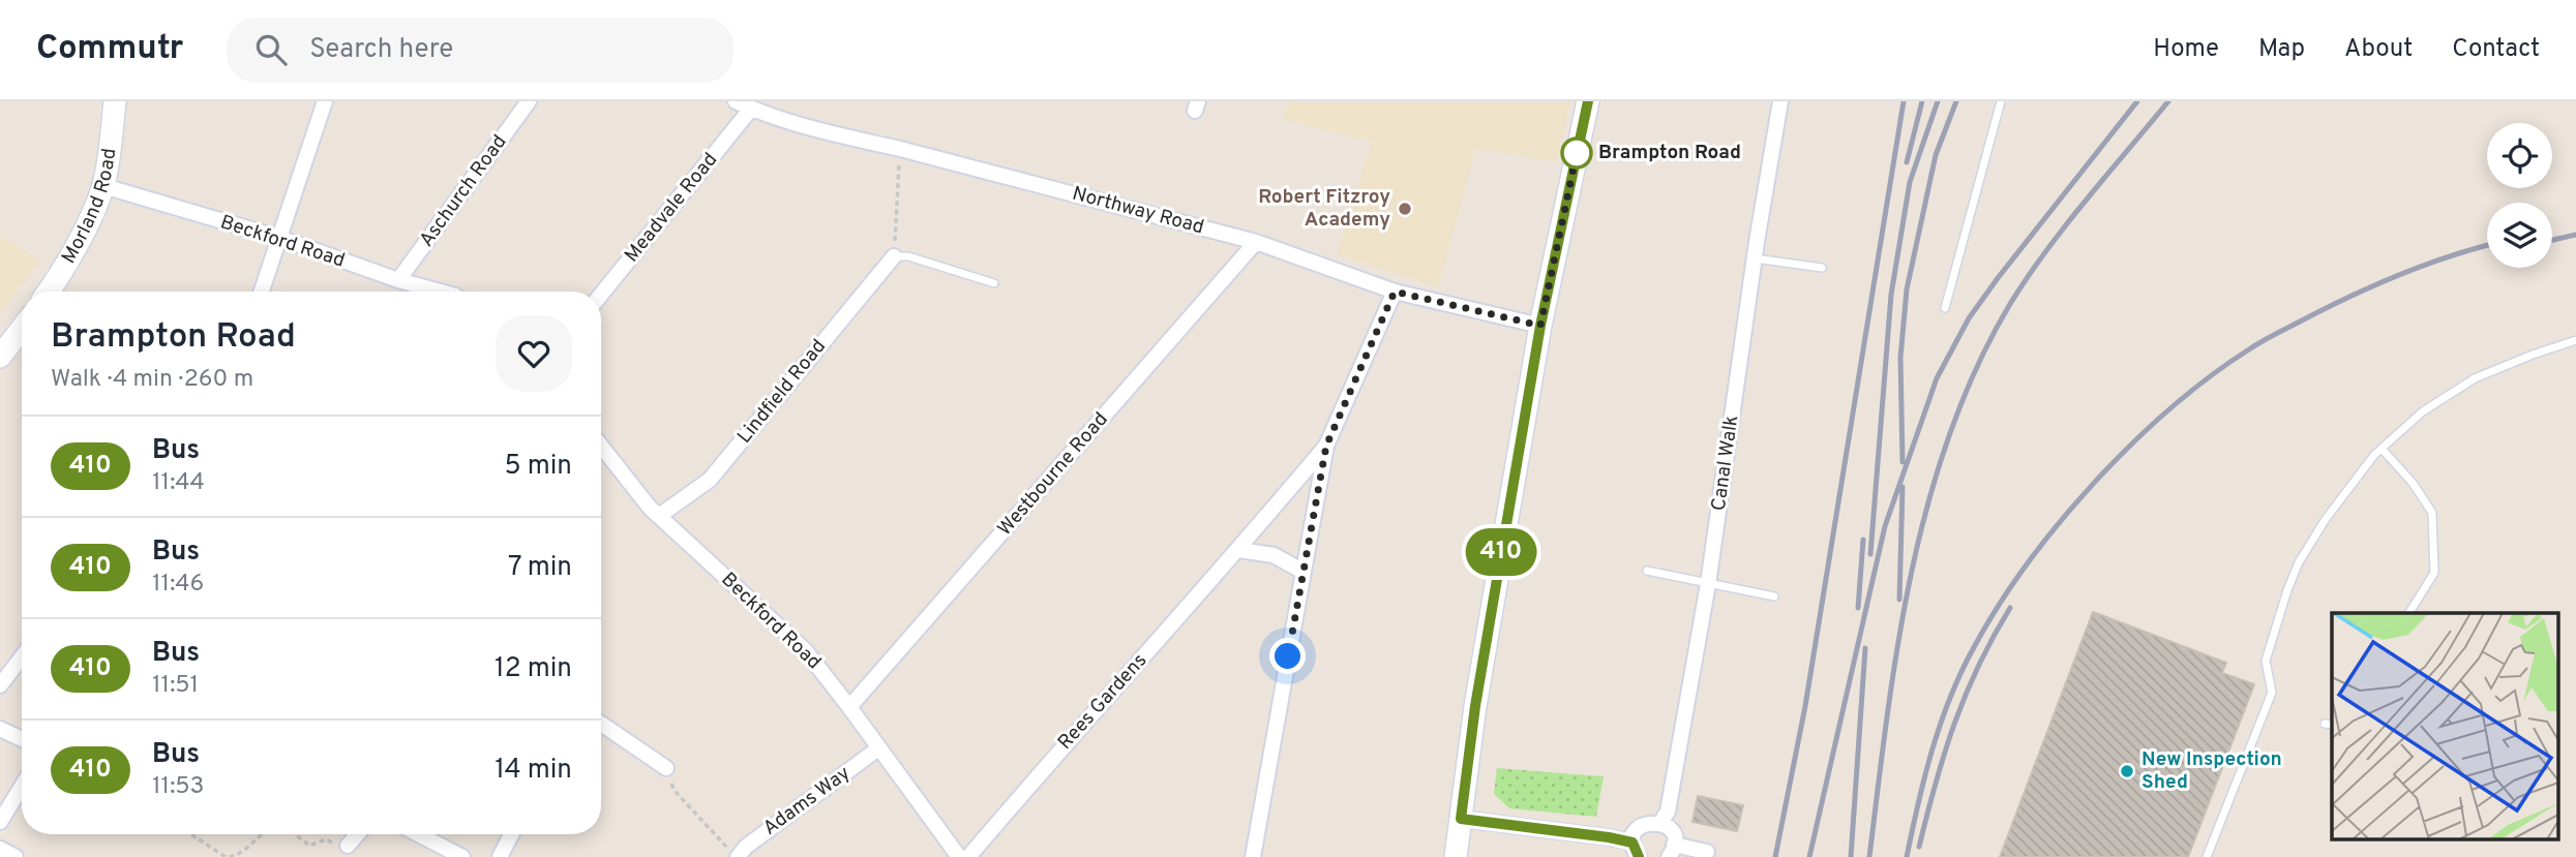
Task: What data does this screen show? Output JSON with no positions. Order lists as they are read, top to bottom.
{
  "streets": {
    "street": [
      "Aschurch Road",
      "Morland Road",
      "Meadvale Road",
      "Northway Road",
      "Beckford Road",
      "Lindfield Road",
      "Canal Walk",
      "Westbourne Road",
      "Rees Gardens",
      "Adams Way"
    ]
  },
  "crossings": [
    ["Aschurch Road", "Beckford Road"],
    ["Morland Road", "Beckford Road"],
    ["Meadvale Road", "Northway Road"],
    ["Northway Road", "Westbourne Road"],
    ["Northway Road", "Rees Gardens"],
    ["Beckford Road", "Lindfield Road"],
    ["Beckford Road", "Westbourne Road"],
    ["Beckford Road", "Adams Way"]
  ],
  "places": ["Brampton Road", "Robert Fitzroy Academy", "New Inspection Shed"],
  "lines": ["bus line 410"],
  "page": {
    "header": "Commutr",
    "search": "Search here",
    "nav": [
      "Home",
      "Map",
      "About",
      "Contact"
    ],
    "on_map": "410",
    "heading": ["Brampton Road", "Walk · 4 min · 260 m"],
    "list": [
      {
        "mark": "410",
        "name": "Bus",
        "note": "11:44",
        "value": "5 min"
      },
      {
        "mark": "410",
        "name": "Bus",
        "note": "11:46",
        "value": "7 min"
      },
      {
        "mark": "410",
        "name": "Bus",
        "note": "11:51",
        "value": "12 min"
      },
      {
        "mark": "410",
        "name": "Bus",
        "note": "11:53",
        "value": "14 min"
      }
    ]
  }
}
